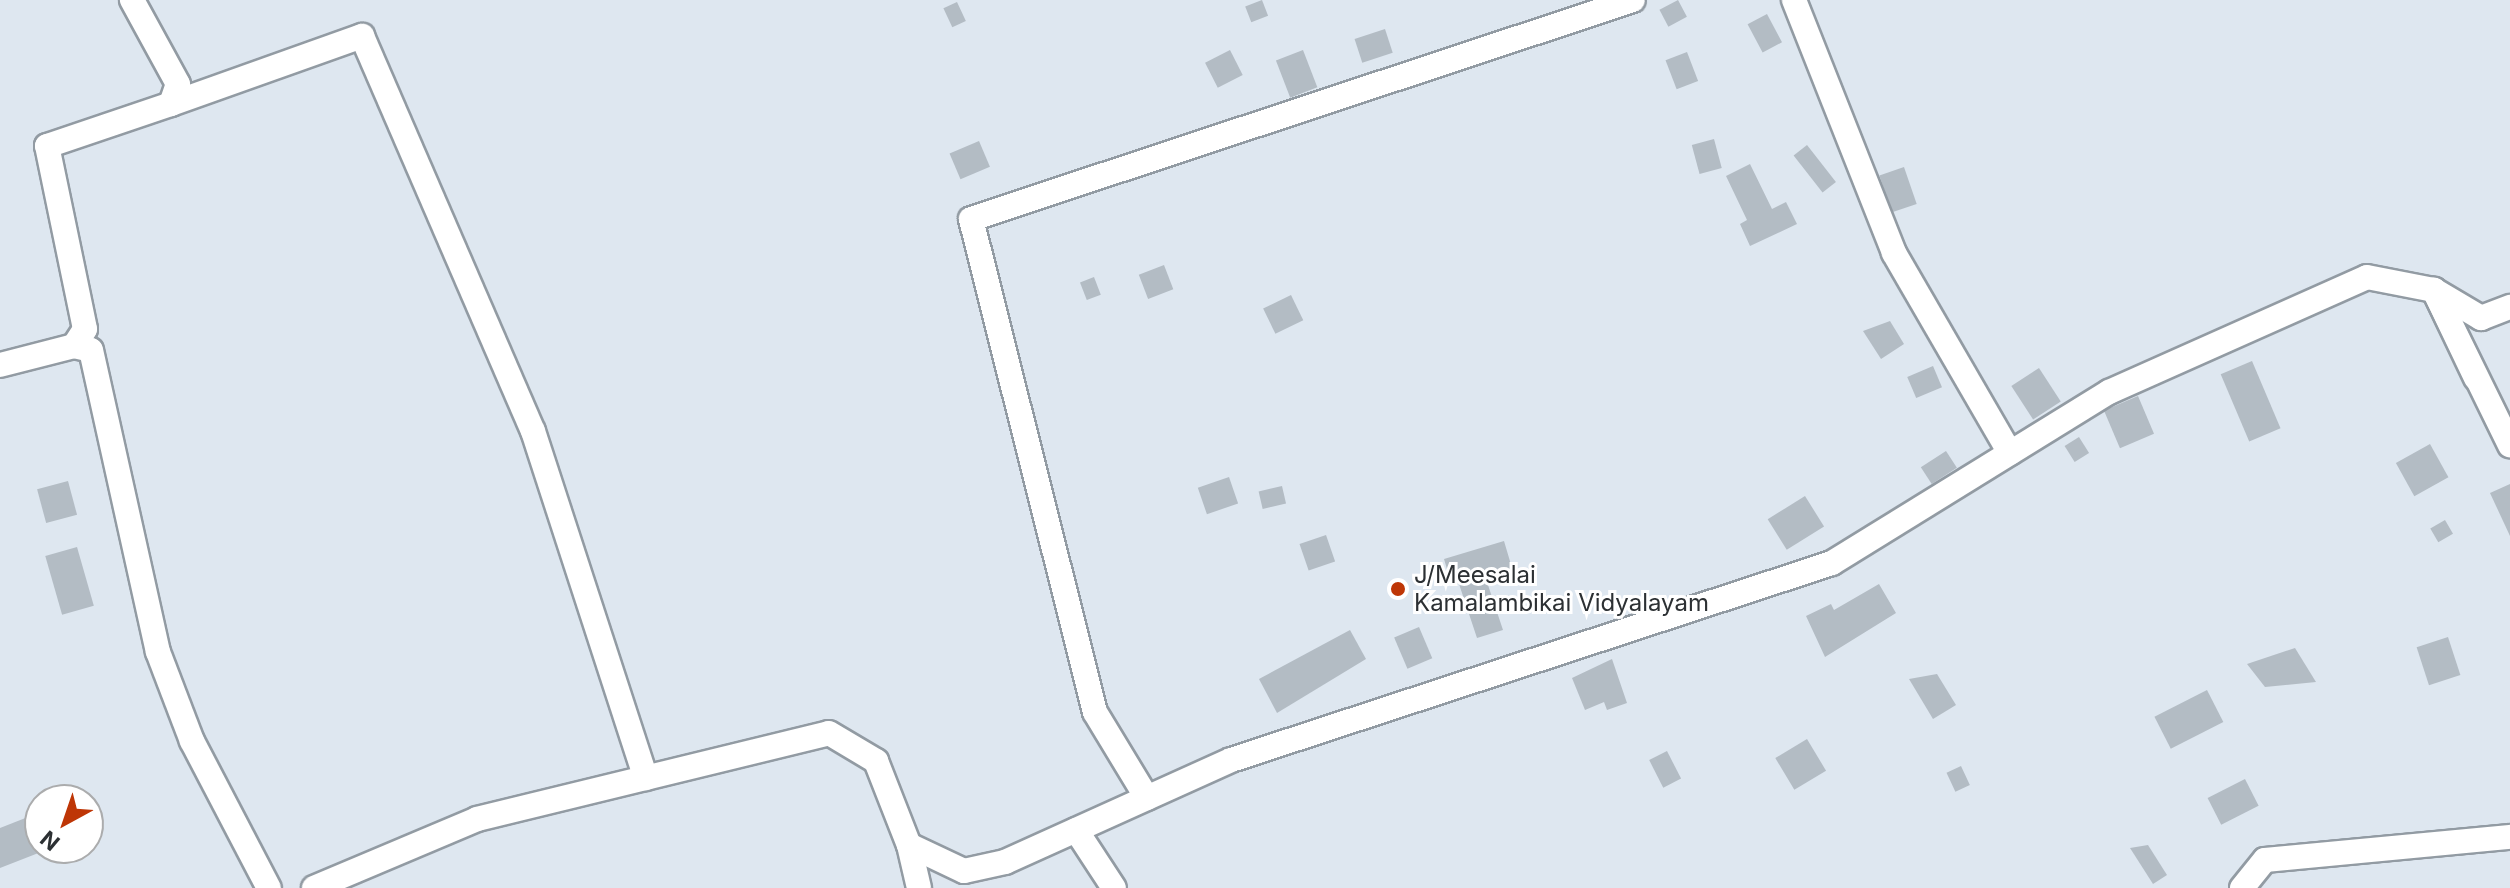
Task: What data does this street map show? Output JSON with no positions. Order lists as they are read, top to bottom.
{
  "places": ["J/Meesalai Kamalambikai Vidyalayam"],
  "north": "bottom left"
}
